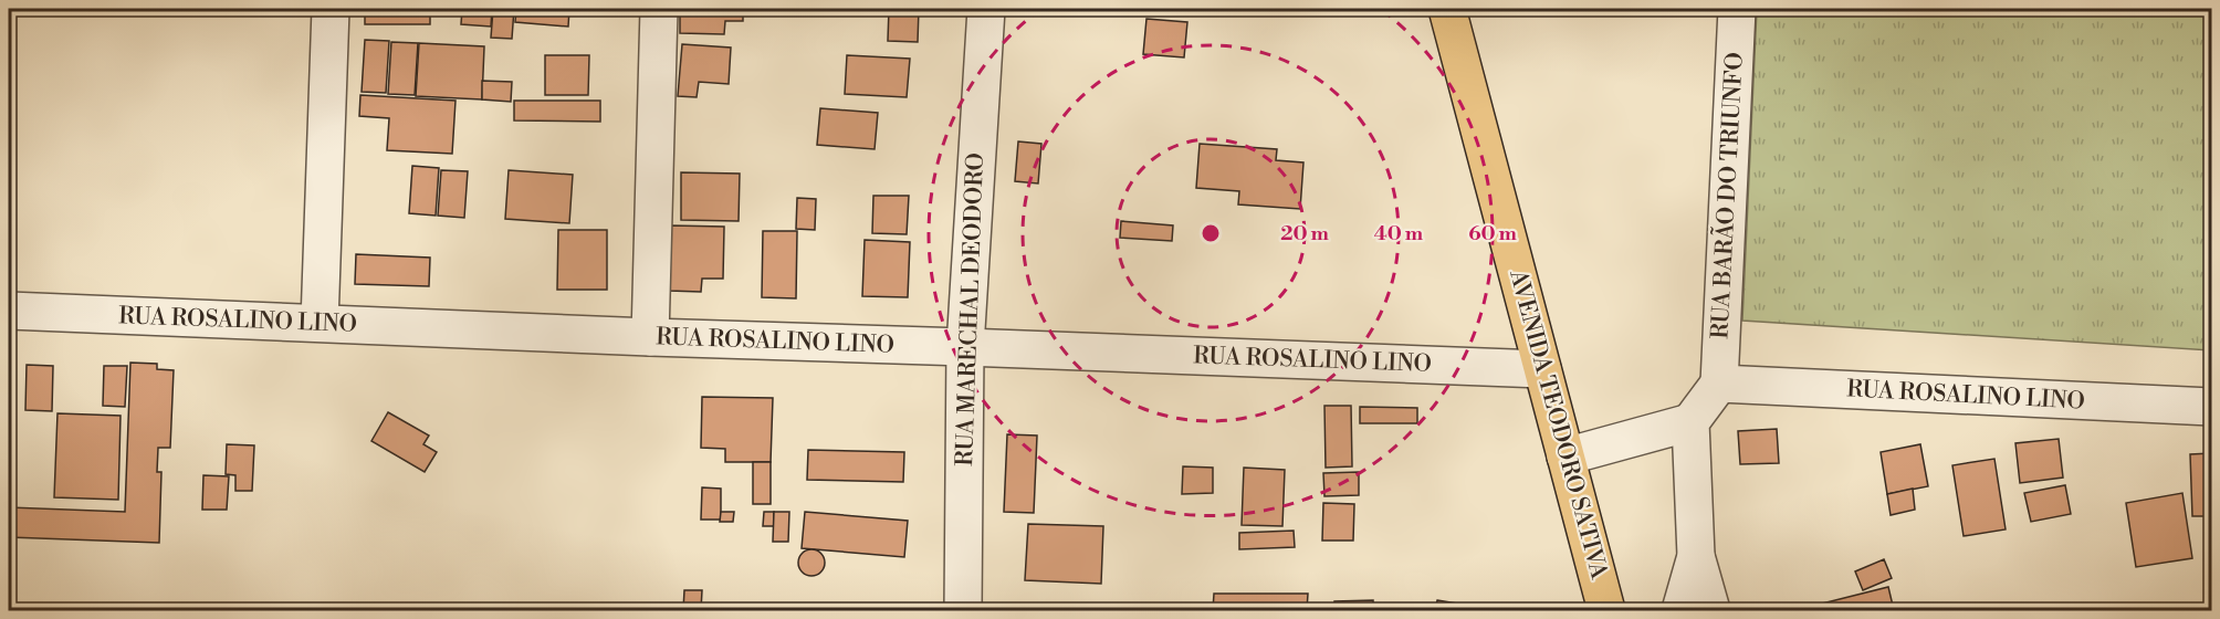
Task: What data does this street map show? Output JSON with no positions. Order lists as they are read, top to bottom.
{
  "streets": {
    "main road": ["AVENIDA TEODORO SATIVA"],
    "street": ["RUA BARÃO DO TRIUNFO", "RUA MARECHAL DEODORO", "RUA ROSALINO LINO"]
  },
  "crossings": [
    ["RUA BARÃO DO TRIUNFO", "RUA ROSALINO LINO"],
    ["RUA MARECHAL DEODORO", "RUA ROSALINO LINO"],
    ["RUA ROSALINO LINO", "AVENIDA TEODORO SATIVA"]
  ],
  "rings": ["20 m", "40 m", "60 m"]
}
